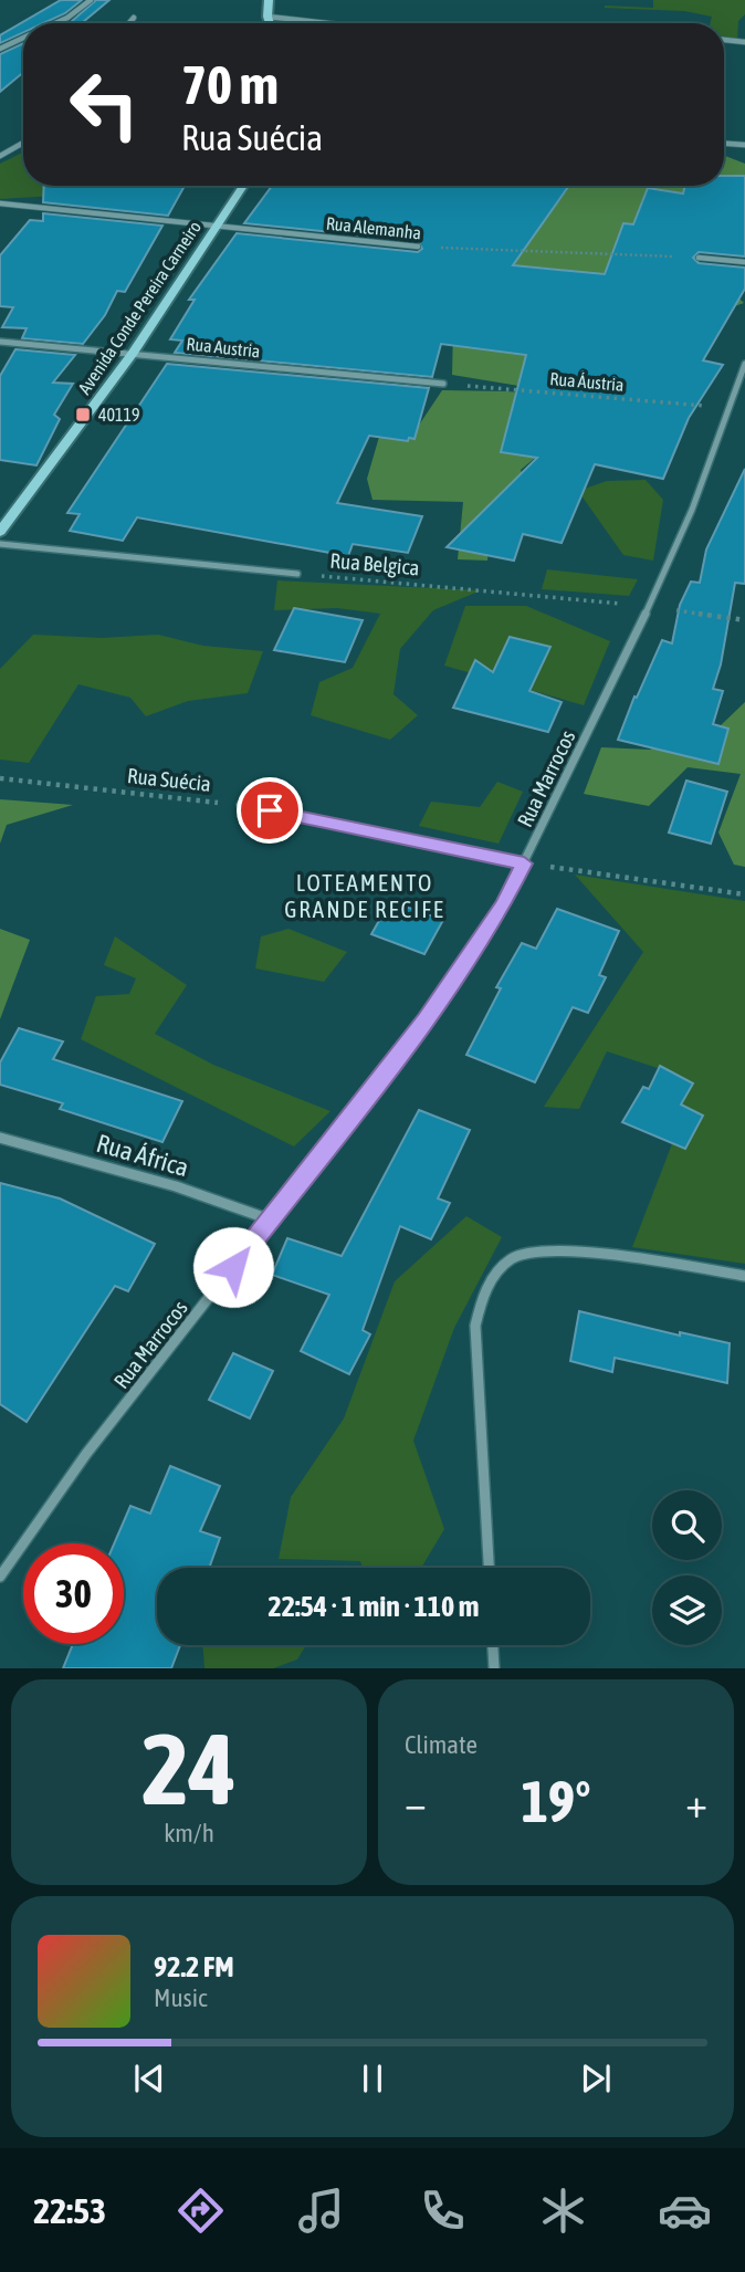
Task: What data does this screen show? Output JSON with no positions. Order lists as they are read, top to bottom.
{
  "streets": {
    "main road": ["Avenida Conde Pereira Carneiro"],
    "street": [
      "Rua Alemanha",
      "Rua Austria",
      "Rua Belgica",
      "Rua Marrocos",
      "Rua África"
    ],
    "path": ["Rua Áustria", "Rua Suécia"]
  },
  "crossings": [
    ["Rua Alemanha", "Avenida Conde Pereira Carneiro"],
    ["Avenida Conde Pereira Carneiro", "Rua Austria"],
    ["Rua Austria", "Rua Áustria"],
    ["Rua Áustria", "Rua Marrocos"],
    ["Rua Belgica", "Rua Marrocos"],
    ["Rua Marrocos", "Rua África"]
  ],
  "districts": ["LOTEAMENTO GRANDE RECIFE"],
  "places": {
    "transit": ["40119"]
  },
  "page": {
    "turn": ["70 m", "Rua Suécia"],
    "limit": "30",
    "trip": "22:54 · 1 min · 110 m",
    "tile": [
      ["24", "km/h"],
      "Climate"
    ],
    "heat": ["−", "19°", "+"],
    "song": ["92.2 FM", "Music"],
    "tabs": "22:53"
  }
}
